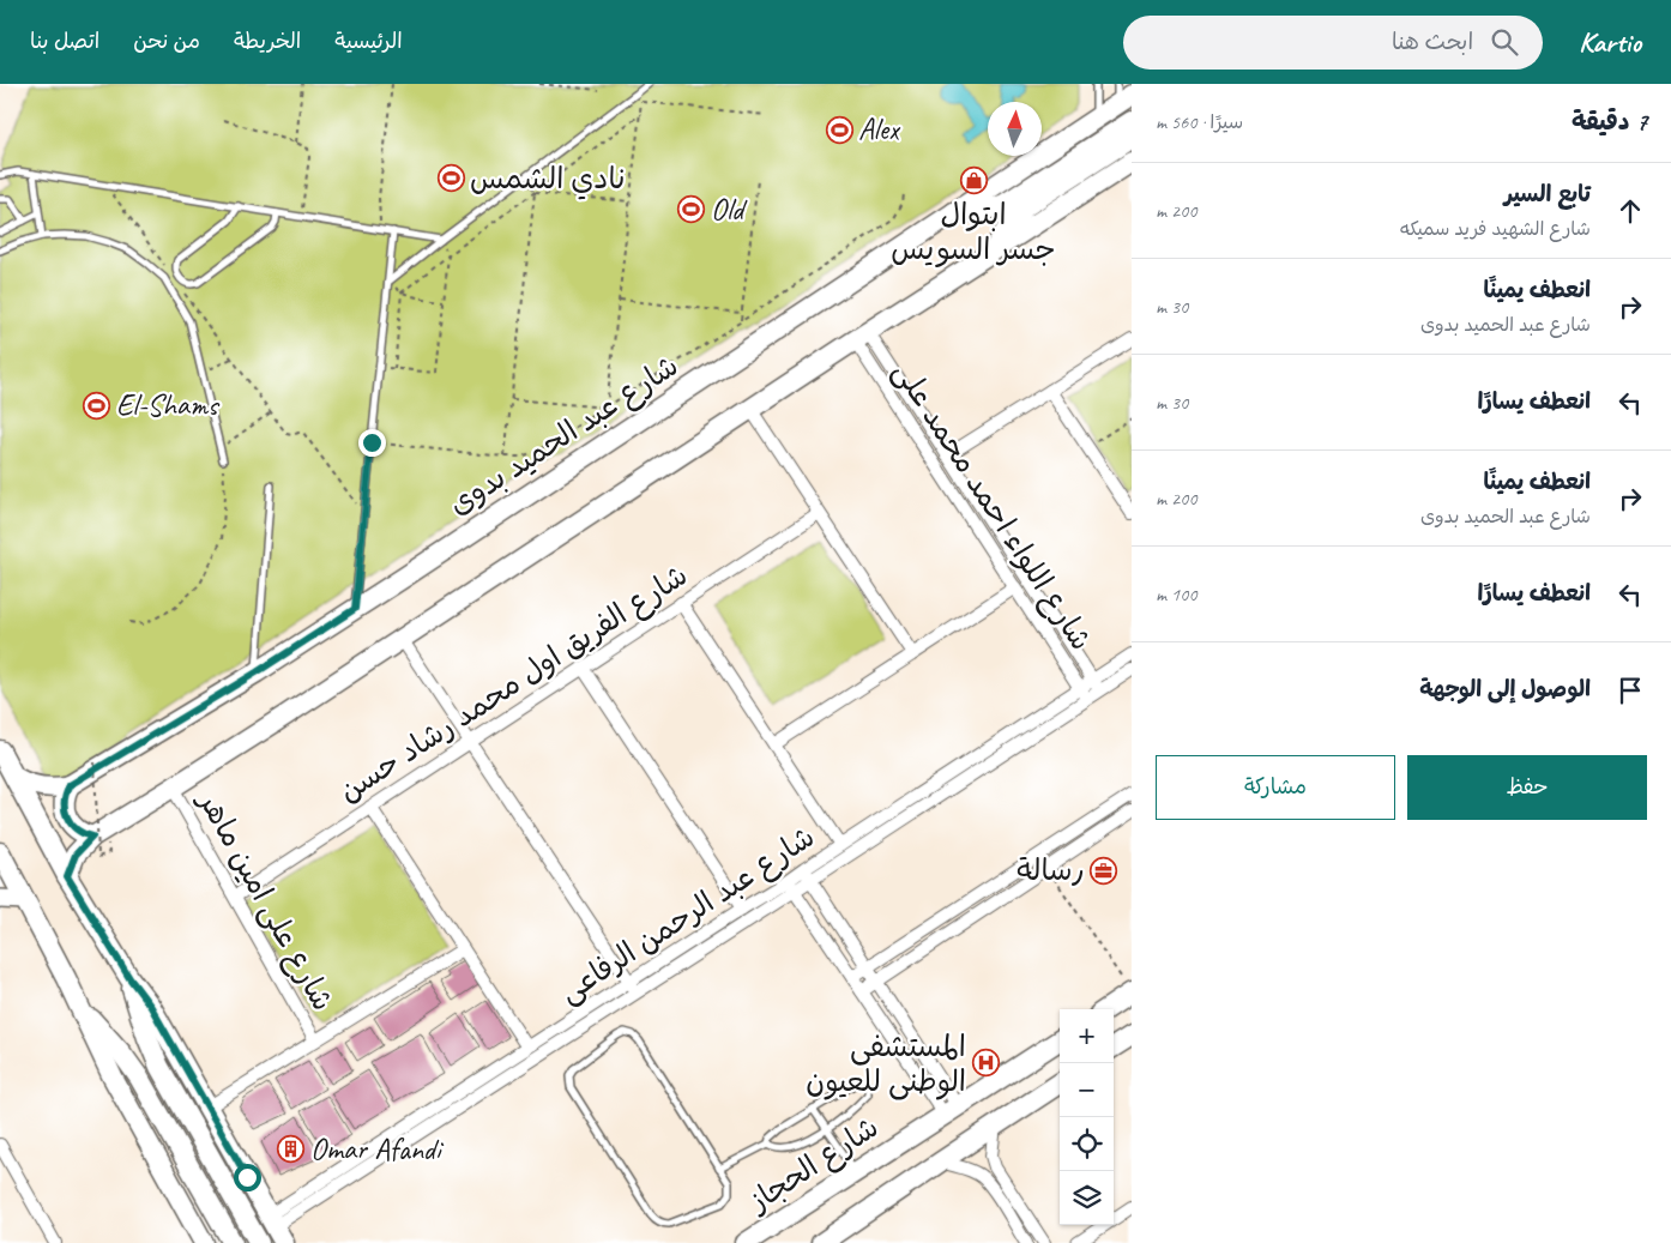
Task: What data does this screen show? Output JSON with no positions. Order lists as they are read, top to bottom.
{
  "streets": {
    "main road": ["شارع عبد الحميد بدوى", "شارع الحجاز"],
    "street": [
      "شارع اللواء احمد محمد على",
      "شارع الفريق اول محمد رشاد حسن",
      "شارع على امين ماهر",
      "شارع عبد الرحمن الرفاعى"
    ]
  },
  "crossings": [
    ["شارع اللواء احمد محمد على", "شارع عبد الرحمن الرفاعى"],
    ["شارع الفريق اول محمد رشاد حسن", "شارع على امين ماهر"]
  ],
  "places": {
    "sports": [
      "Alex",
      "نادي الشمس",
      "Old",
      "El-Shams"
    ],
    "shop": ["ابتوال جسر السويس"],
    "office": ["رسالة"],
    "hospital": ["المستشفى الوطنى للعيون"],
    "building": ["Omar Afandi"]
  },
  "north": "top",
  "page": {
    "header": "Kartio",
    "search": "ابحث هنا",
    "nav": [
      "الرئيسية",
      "الخريطة",
      "من نحن",
      "اتصل بنا"
    ],
    "heading": ["7 دقيقة", "سيرًا · 560 m"],
    "list": [
      ["تابع السير", "شارع الشهيد فريد سميكه", "200 m"],
      ["انعطف يمينًا", "شارع عبد الحميد بدوى", "30 m"],
      ["انعطف يسارًا", "30 m"],
      ["انعطف يمينًا", "شارع عبد الحميد بدوى", "200 m"],
      ["انعطف يسارًا", "100 m"],
      "الوصول إلى الوجهة"
    ],
    "buttons": ["حفظ", "مشاركة"],
    "map_buttons": ["+", "−"]
  }
}
